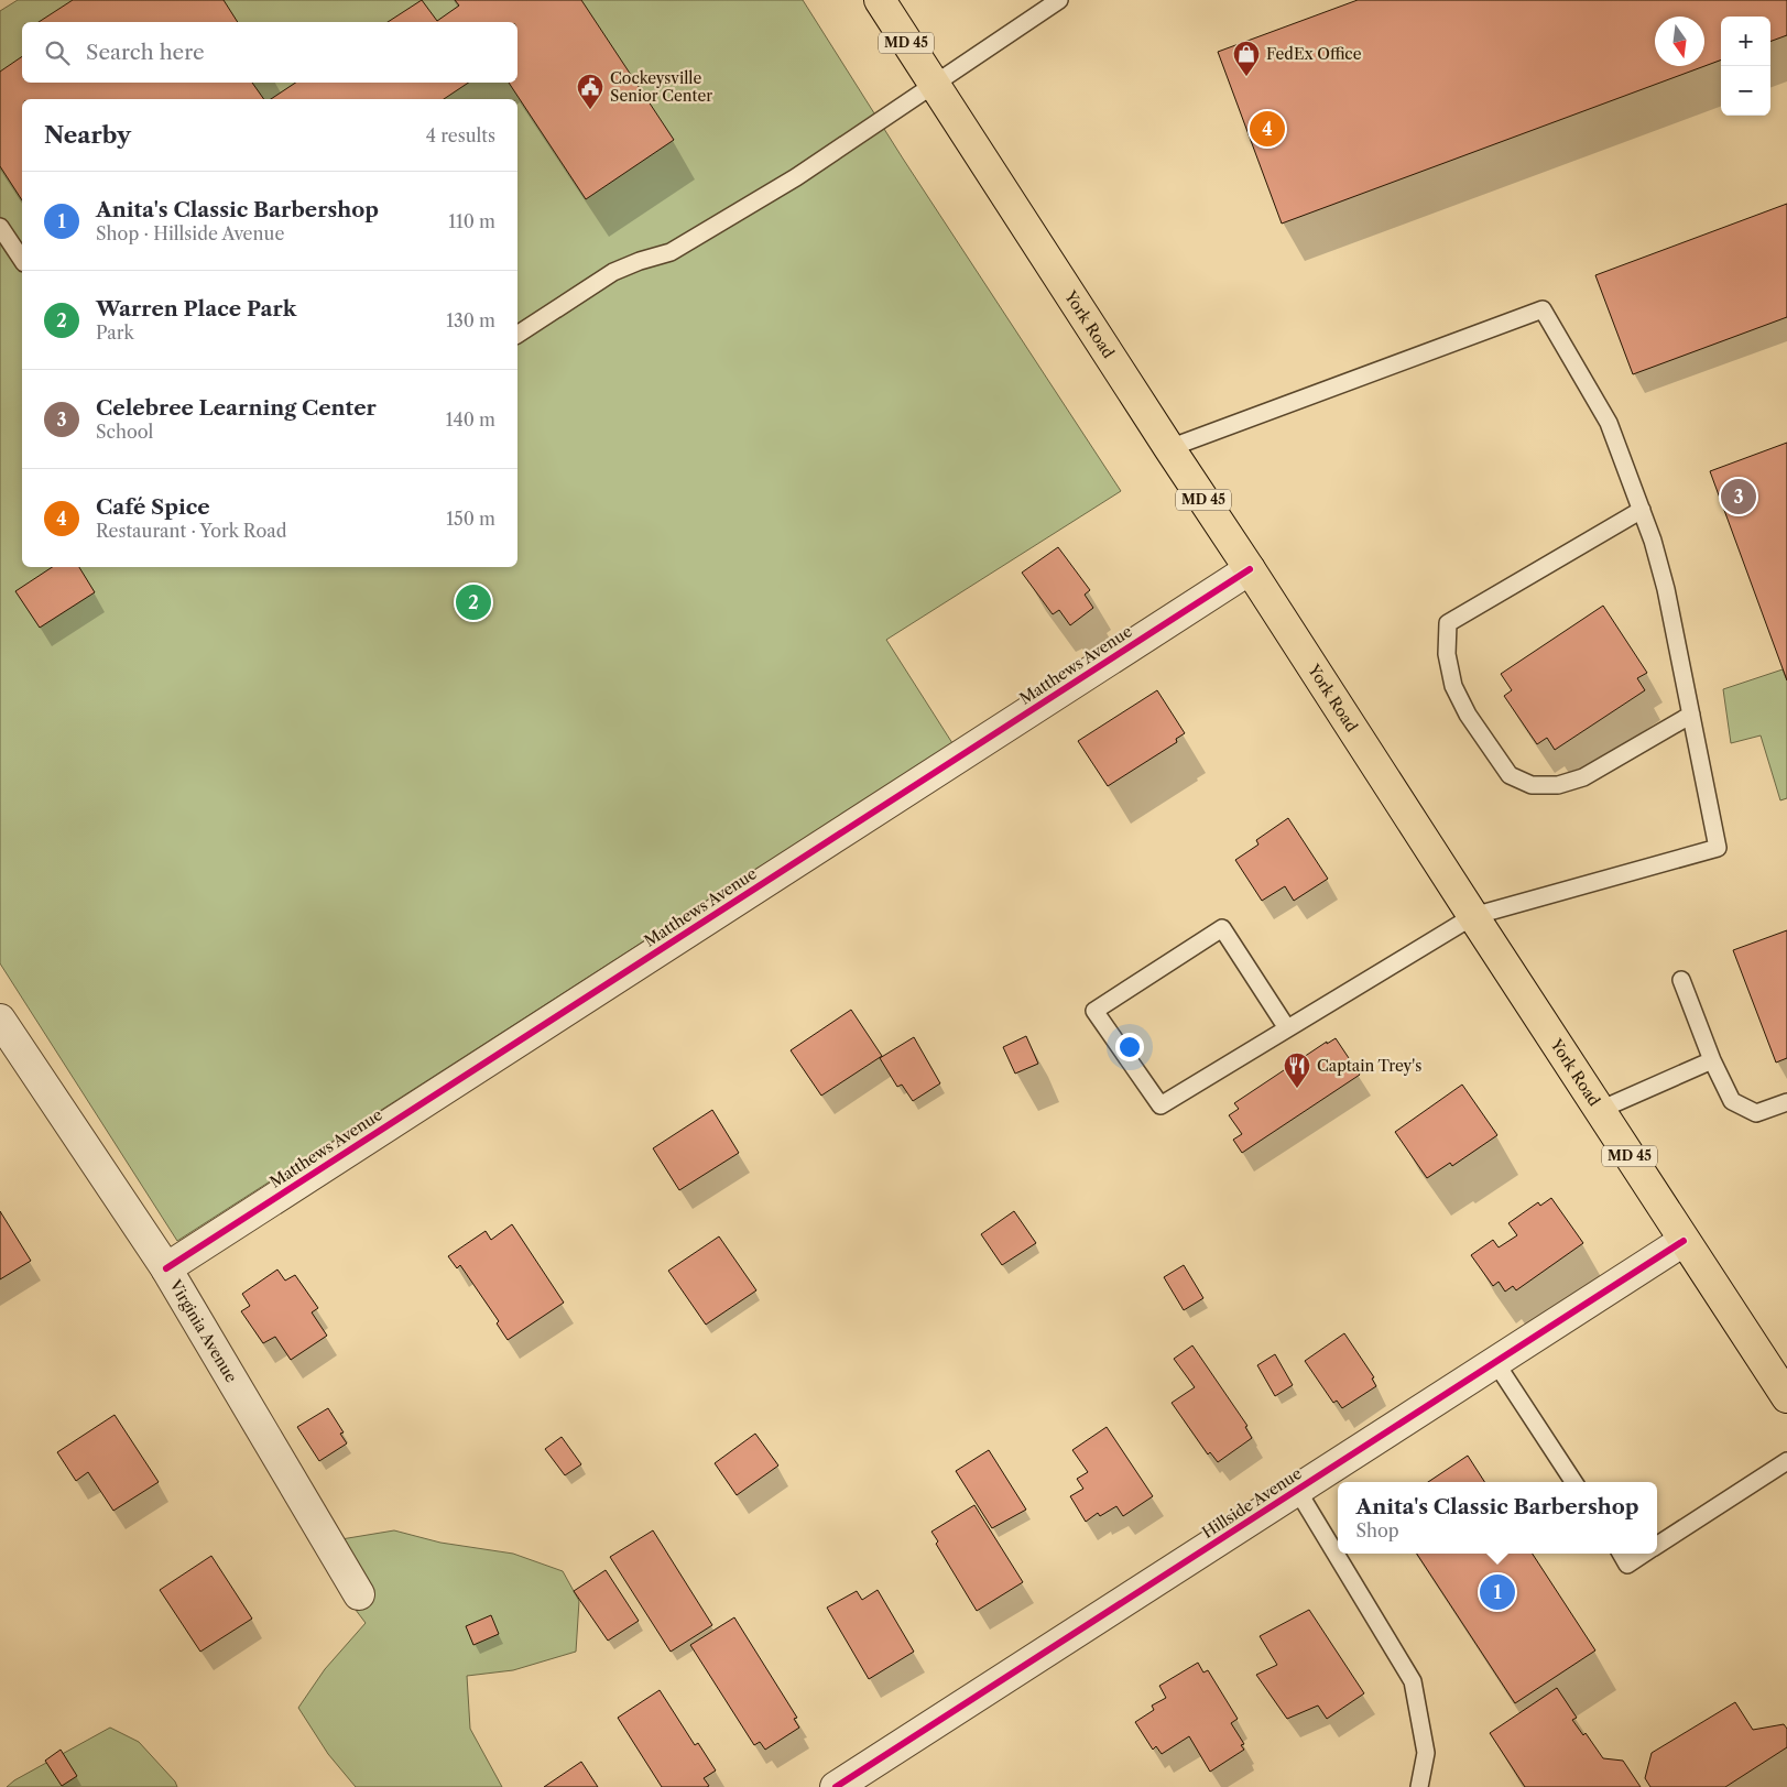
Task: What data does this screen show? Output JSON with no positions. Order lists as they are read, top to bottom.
{
  "streets": {
    "main road": ["MD 45", "York Road"],
    "street": ["Matthews Avenue", "Virginia Avenue", "Hillside Avenue"]
  },
  "crossings": [
    ["York Road", "Matthews Avenue"],
    ["York Road", "Hillside Avenue"],
    ["Matthews Avenue", "Virginia Avenue"]
  ],
  "places": {
    "shop": ["FedEx Office"],
    "public building": ["Cockeysville Senior Center"],
    "restaurant": ["Captain Trey's"]
  },
  "north": "bottom",
  "page": {
    "map_buttons": ["+", "−"],
    "search": "Search here",
    "heading": ["Nearby", "4 results"],
    "pins": [
      "4",
      "3",
      "2",
      "1"
    ],
    "list": [
      {
        "mark": "1",
        "name": "Anita's Classic Barbershop",
        "note": "Shop · Hillside Avenue",
        "value": "110 m"
      },
      {
        "mark": "2",
        "name": "Warren Place Park",
        "note": "Park",
        "value": "130 m"
      },
      {
        "mark": "3",
        "name": "Celebree Learning Center",
        "note": "School",
        "value": "140 m"
      },
      {
        "mark": "4",
        "name": "Café Spice",
        "note": "Restaurant · York Road",
        "value": "150 m"
      }
    ],
    "popup": ["Anita's Classic Barbershop", "Shop"]
  }
}
